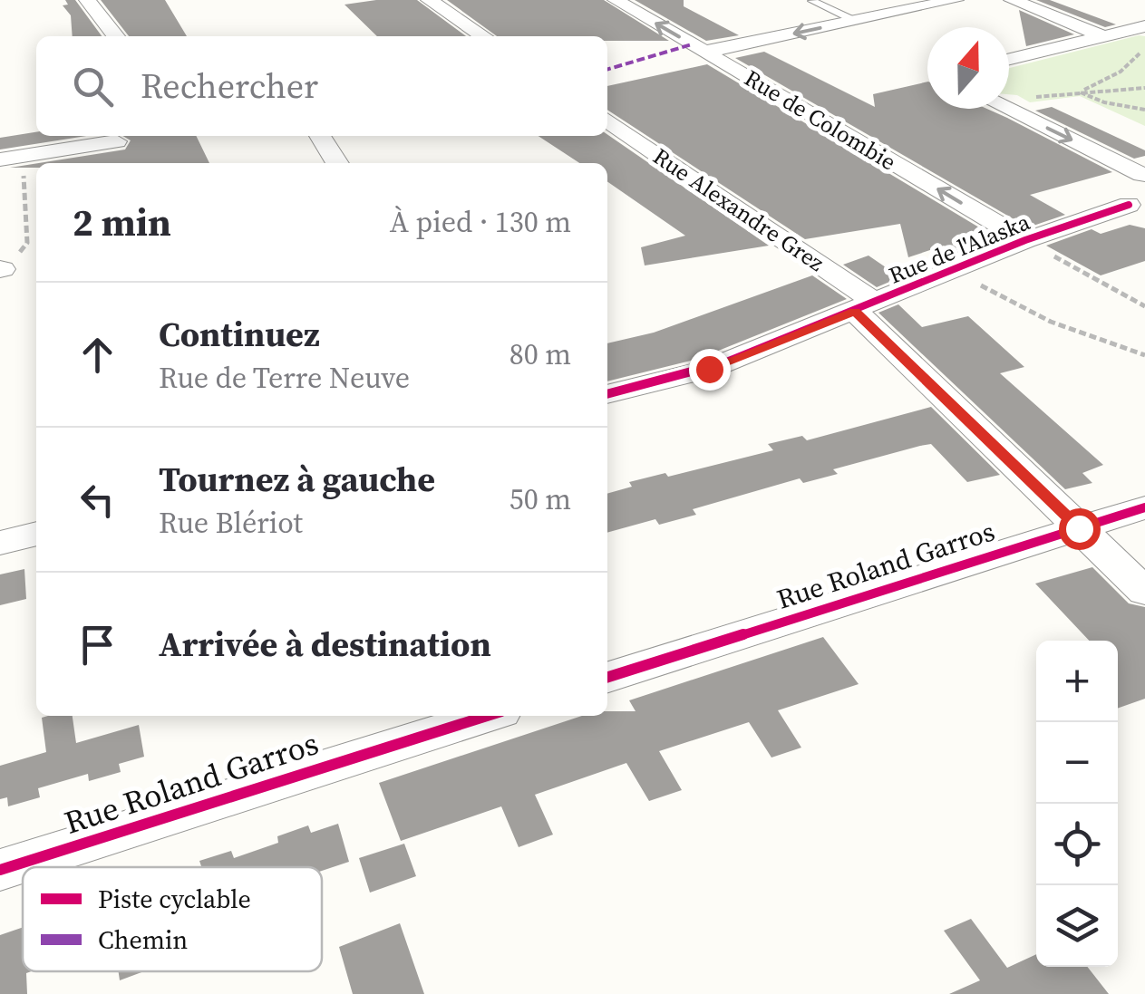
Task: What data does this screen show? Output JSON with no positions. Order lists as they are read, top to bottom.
{
  "streets": {
    "street": [
      "Rue de Colombie",
      "Rue Alexandre Grez",
      "Rue de l'Alaska",
      "Rue Roland Garros"
    ]
  },
  "crossings": [
    ["Rue de Colombie", "Rue de l'Alaska"],
    ["Rue Alexandre Grez", "Rue de l'Alaska"],
    ["Rue Alexandre Grez", "Rue Roland Garros"]
  ],
  "legend": ["Piste cyclable", "Chemin"],
  "north": "top",
  "page": {
    "search": "Rechercher",
    "heading": ["2 min", "À pied · 130 m"],
    "list": [
      ["Continuez", "Rue de Terre Neuve", "80 m"],
      ["Tournez à gauche", "Rue Blériot", "50 m"],
      "Arrivée à destination"
    ],
    "map_buttons": ["+", "−"]
  }
}
